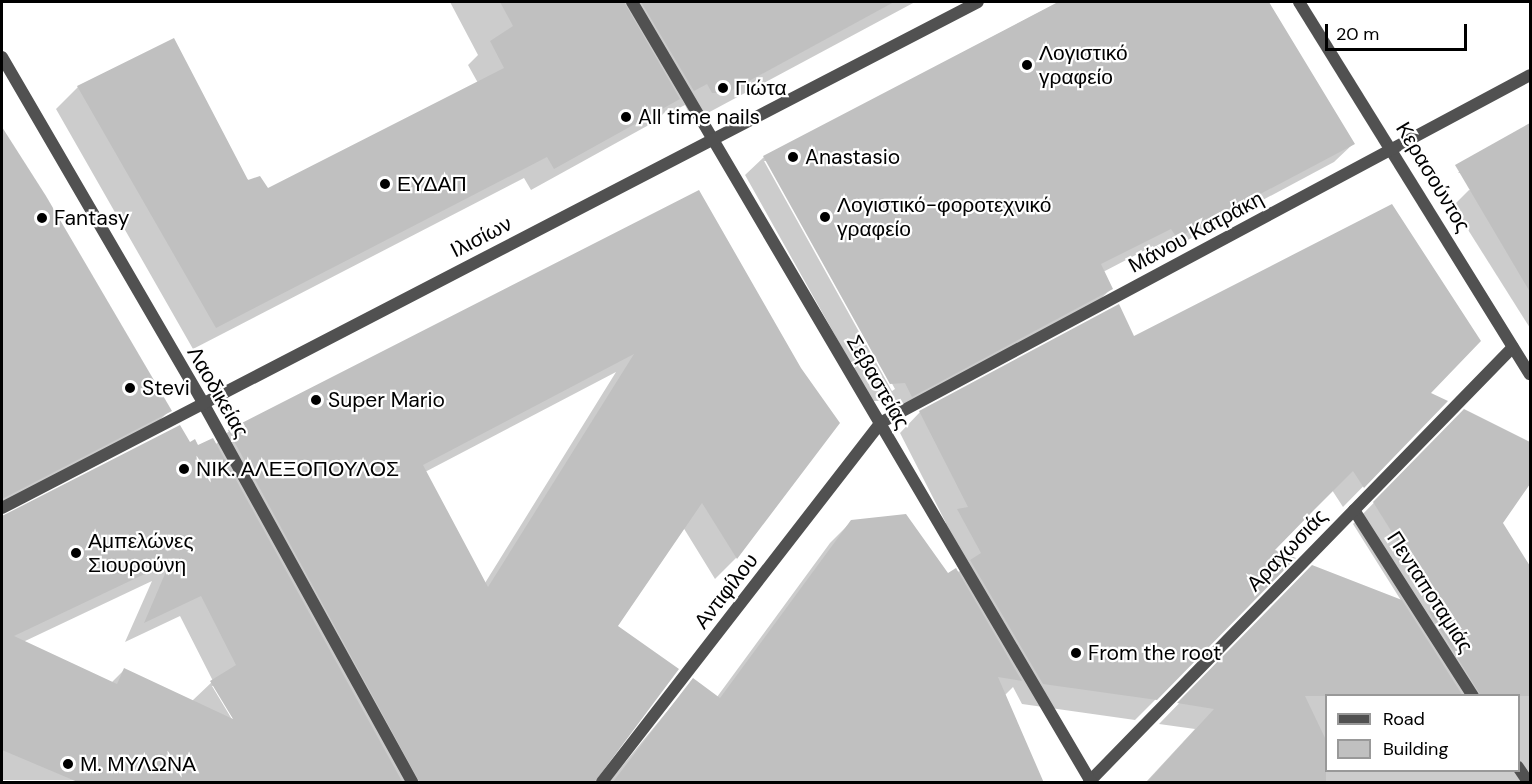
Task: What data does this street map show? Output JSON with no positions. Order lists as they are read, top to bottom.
{
  "streets": {
    "street": [
      "Κερασούντος",
      "Μάνου Κατράκη",
      "Ιλισίων",
      "Σεβαστείας",
      "Λαοδικείας",
      "Αραχωσιάς",
      "Αντιφίλου",
      "Πενταποταμιάς"
    ]
  },
  "crossings": [
    ["Κερασούντος", "Μάνου Κατράκη"],
    ["Κερασούντος", "Αραχωσιάς"],
    ["Μάνου Κατράκη", "Σεβαστείας"],
    ["Μάνου Κατράκη", "Αντιφίλου"],
    ["Ιλισίων", "Σεβαστείας"],
    ["Ιλισίων", "Λαοδικείας"],
    ["Σεβαστείας", "Αραχωσιάς"],
    ["Σεβαστείας", "Αντιφίλου"],
    ["Αραχωσιάς", "Πενταποταμιάς"]
  ],
  "places": [
    "Λογιστικό γραφείο",
    "Γιώτα",
    "All time nails",
    "Anastasio",
    "ΕΥΔΑΠ",
    "Λογιστικό-φοροτεχνικό γραφείο",
    "Fantasy",
    "Stevi",
    "Super Mario",
    "ΝΙΚ. ΑΛΕΞΟΠΟΥΛΟΣ",
    "Αμπελώνες Σιουρούνη",
    "From the root",
    "Μ. ΜΥΛΩΝΑ"
  ],
  "legend": ["Road", "Building"],
  "scale_bar": "20 m"
}
